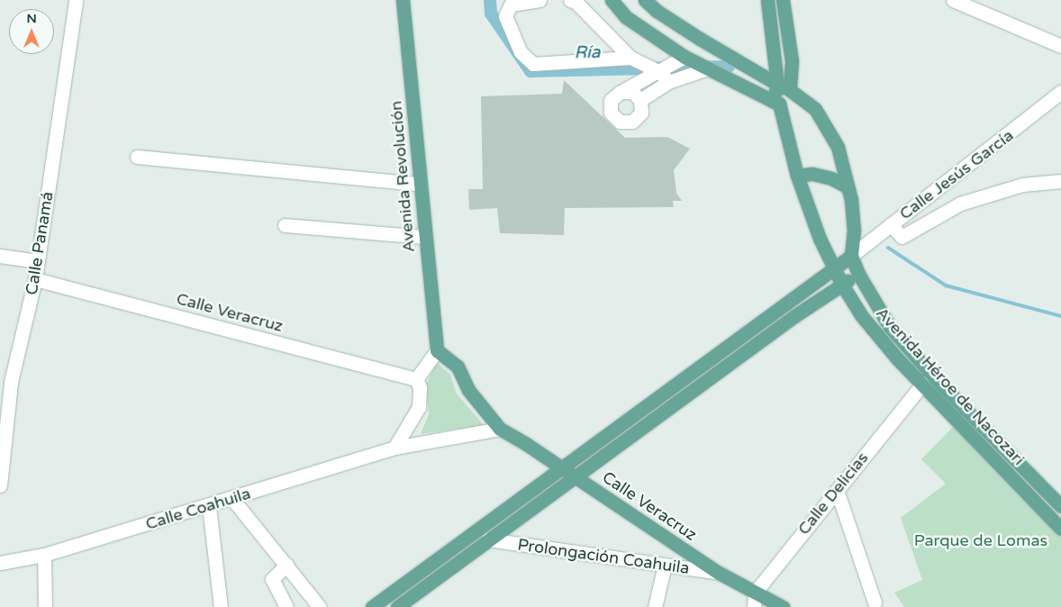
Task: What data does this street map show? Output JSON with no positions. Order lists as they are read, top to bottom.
{
  "streets": {
    "main road": ["Avenida Revolución", "Calle Veracruz", "Avenida Héroe de Nacozari"],
    "street": [
      "Calle Jesús García",
      "Calle Panamá",
      "Calle Delicias",
      "Calle Coahuila",
      "Prolongación Coahuila"
    ]
  },
  "crossings": [
    ["Calle Jesús García", "Avenida Héroe de Nacozari"],
    ["Calle Panamá", "Calle Veracruz"],
    ["Calle Veracruz", "Calle Delicias"],
    ["Calle Veracruz", "Calle Coahuila"],
    ["Calle Veracruz", "Prolongación Coahuila"],
    ["Avenida Héroe de Nacozari", "Calle Delicias"]
  ],
  "water": ["Ría"],
  "parks": ["Parque de Lomas"],
  "north": "top"
}
